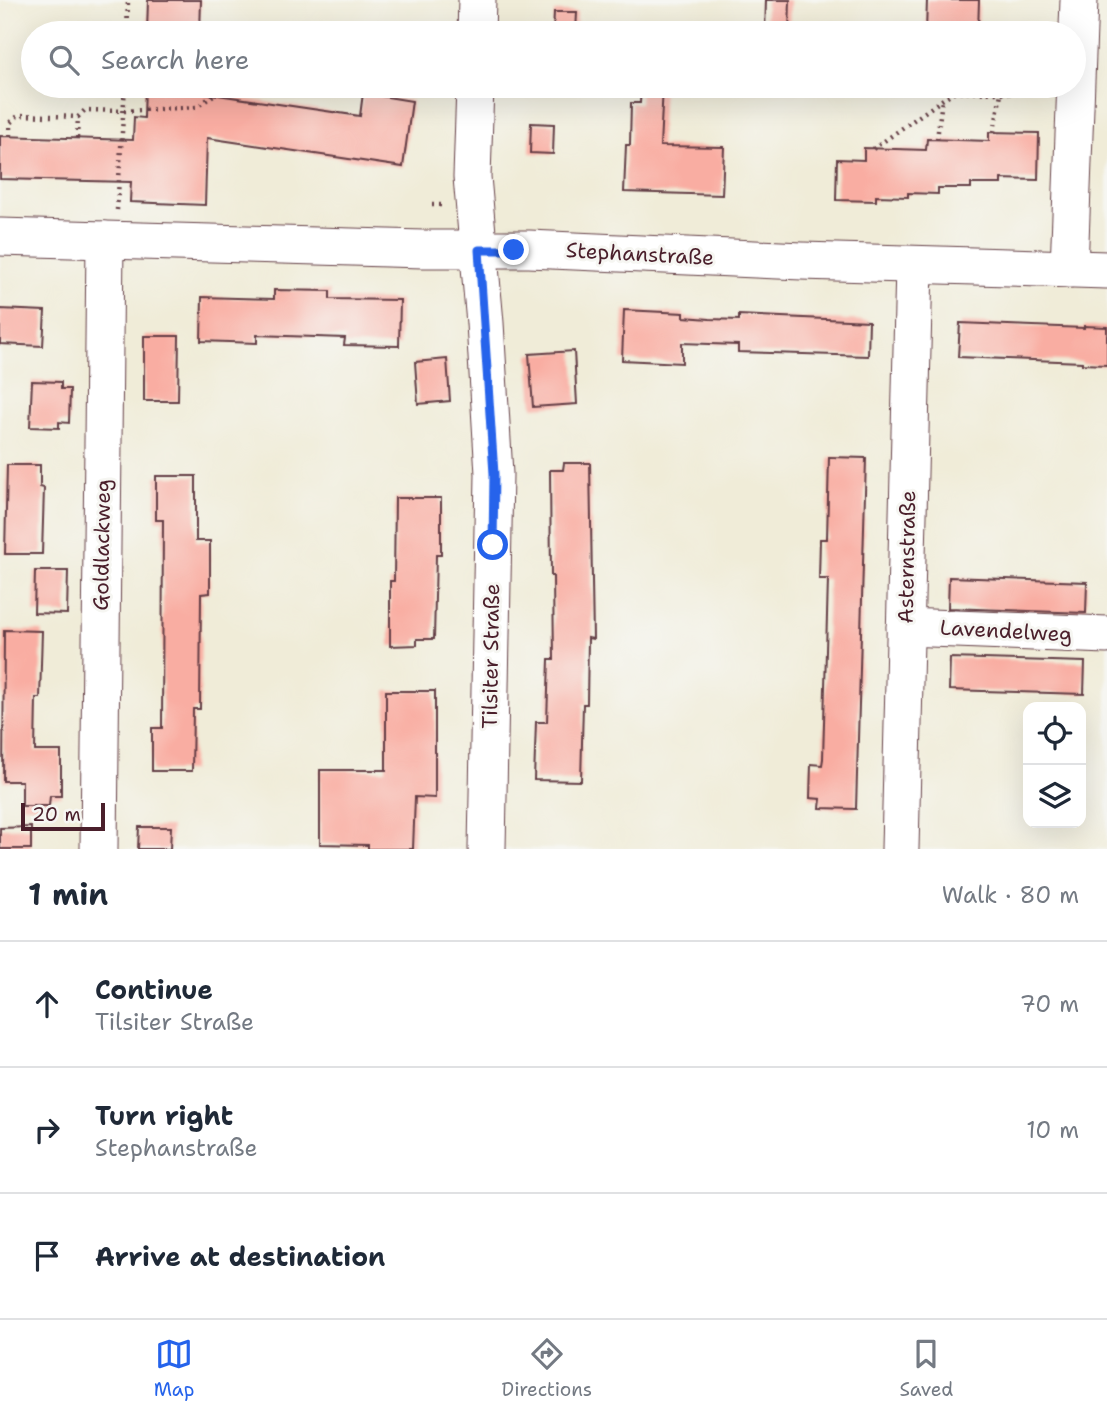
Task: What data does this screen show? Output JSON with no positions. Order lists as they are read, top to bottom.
{
  "streets": {
    "street": [
      "Stephanstraße",
      "Goldlackweg",
      "Asternstraße",
      "Lavendelweg",
      "Tilsiter Straße"
    ]
  },
  "crossings": [
    ["Stephanstraße", "Goldlackweg"],
    ["Stephanstraße", "Asternstraße"],
    ["Stephanstraße", "Tilsiter Straße"],
    ["Asternstraße", "Lavendelweg"]
  ],
  "scale_bar": "20 m",
  "page": {
    "search": "Search here",
    "scale": "20 m",
    "heading": ["1 min", "Walk · 80 m"],
    "list": [
      ["Continue", "Tilsiter Straße", "70 m"],
      ["Turn right", "Stephanstraße", "10 m"],
      "Arrive at destination"
    ],
    "nav": ["Map", "Directions", "Saved"]
  }
}
